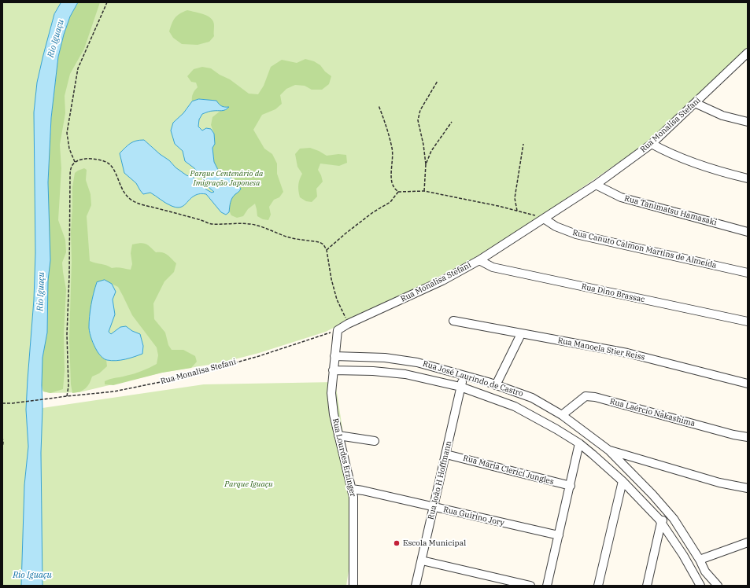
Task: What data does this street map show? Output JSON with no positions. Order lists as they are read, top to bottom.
{
  "streets": {
    "street": [
      "Rua Monalisa Stefani",
      "Rua Tanimatsu Hamasaki",
      "Rua Canuto Calmon Martins de Almeida",
      "Rua Dino Brassac",
      "Rua Manoela Stier Reiss",
      "Rua José Laurindo de Castro",
      "Rua Laércio Nakashima",
      "Rua Lourdes Erzinger",
      "Rua Maria Clerici Jungles",
      "Rua João H Hoffmann",
      "Rua Guirino Jory"
    ]
  },
  "crossings": [
    ["Rua Monalisa Stefani", "Rua Tanimatsu Hamasaki"],
    ["Rua Monalisa Stefani", "Rua Canuto Calmon Martins de Almeida"],
    ["Rua Monalisa Stefani", "Rua Dino Brassac"],
    ["Rua Monalisa Stefani", "Rua Lourdes Erzinger"],
    ["Rua José Laurindo de Castro", "Rua Laércio Nakashima"],
    ["Rua José Laurindo de Castro", "Rua Lourdes Erzinger"],
    ["Rua José Laurindo de Castro", "Rua João H Hoffmann"],
    ["Rua Lourdes Erzinger", "Rua Guirino Jory"],
    ["Rua Maria Clerici Jungles", "Rua João H Hoffmann"],
    ["Rua João H Hoffmann", "Rua Guirino Jory"]
  ],
  "water": ["Rio Iguaçu"],
  "parks": ["Parque Centenário da Imigração Japonesa", "Parque Iguaçu"],
  "places": ["Escola Municipal"]
}
